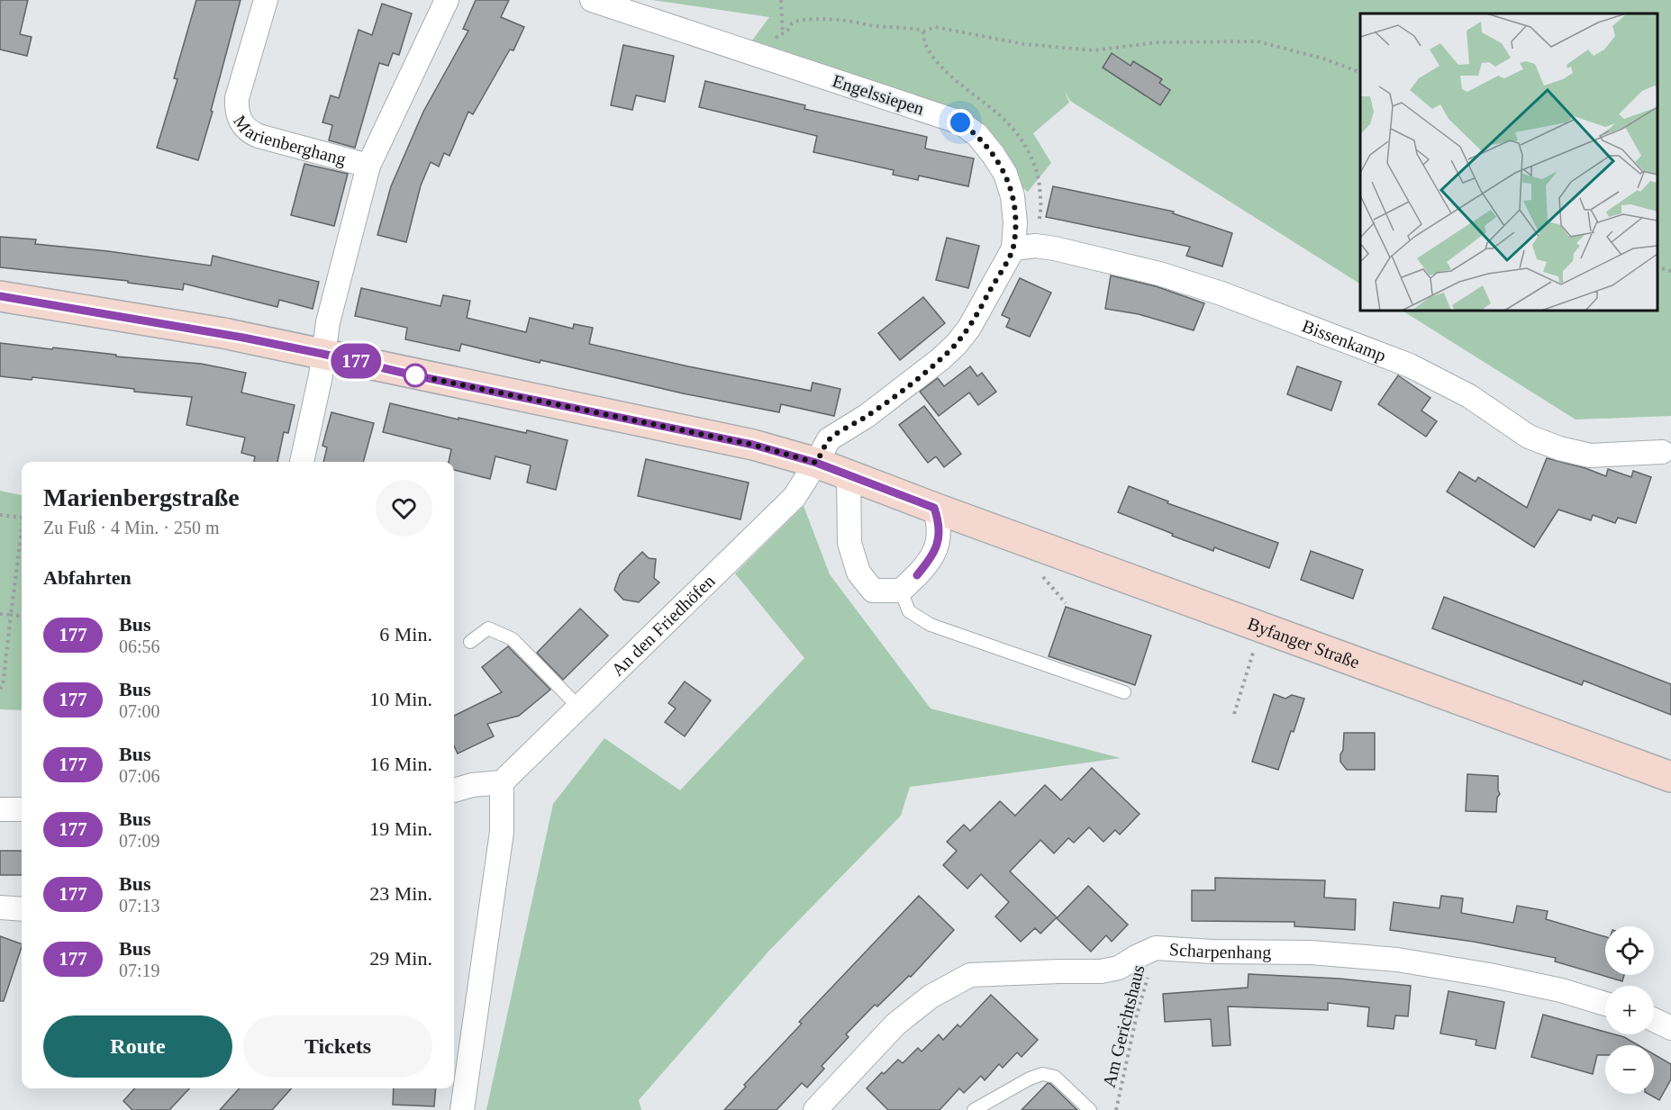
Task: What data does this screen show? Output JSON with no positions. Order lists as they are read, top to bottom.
{
  "streets": {
    "street": [
      "Engelssiepen",
      "Marienberghang",
      "Bissenkamp",
      "An den Friedhöfen",
      "Byfanger Straße",
      "Scharpenhang"
    ],
    "path": ["Am Gerichtshaus"]
  },
  "crossings": [
    ["Engelssiepen", "Bissenkamp"],
    ["Engelssiepen", "An den Friedhöfen"],
    ["Engelssiepen", "Byfanger Straße"],
    ["An den Friedhöfen", "Byfanger Straße"],
    ["Scharpenhang", "Am Gerichtshaus"]
  ],
  "lines": ["bus line 177"],
  "page": {
    "on_map": "177",
    "heading": [
      ["Marienbergstraße", "Zu Fuß · 4 Min. · 250 m"],
      "Abfahrten"
    ],
    "list": [
      {
        "mark": "177",
        "name": "Bus",
        "note": "06:56",
        "value": "6 Min."
      },
      {
        "mark": "177",
        "name": "Bus",
        "note": "07:00",
        "value": "10 Min."
      },
      {
        "mark": "177",
        "name": "Bus",
        "note": "07:06",
        "value": "16 Min."
      },
      {
        "mark": "177",
        "name": "Bus",
        "note": "07:09",
        "value": "19 Min."
      },
      {
        "mark": "177",
        "name": "Bus",
        "note": "07:13",
        "value": "23 Min."
      },
      {
        "mark": "177",
        "name": "Bus",
        "note": "07:19",
        "value": "29 Min."
      }
    ],
    "map_buttons": ["+", "−"],
    "buttons": ["Route", "Tickets"]
  }
}
